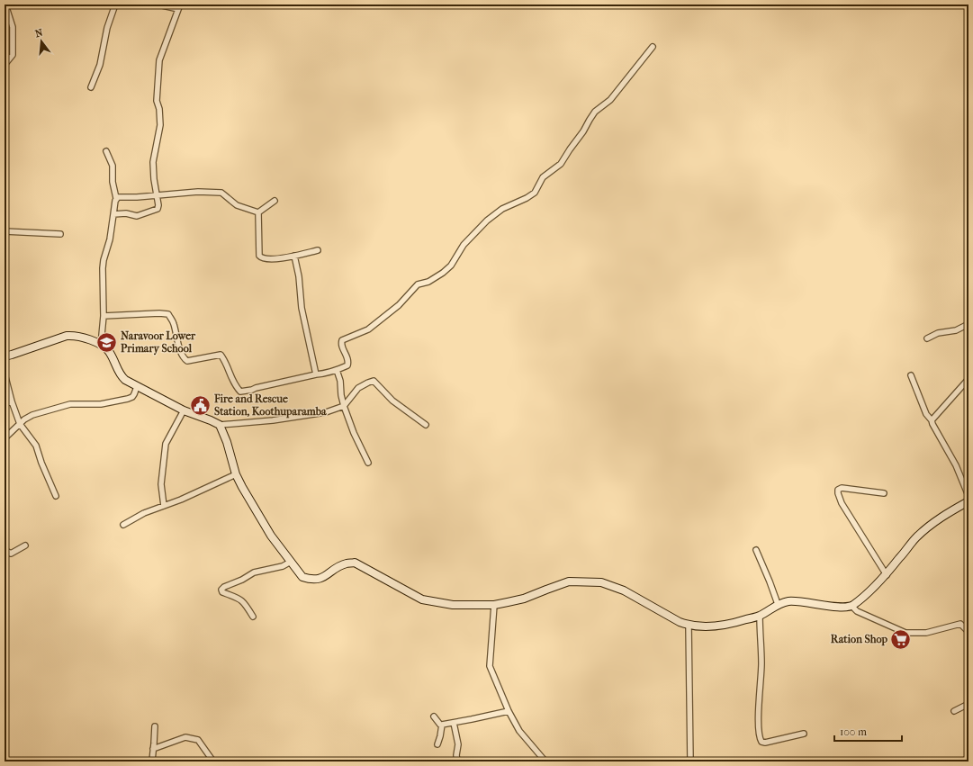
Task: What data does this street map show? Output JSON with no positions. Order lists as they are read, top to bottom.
{
  "places": {
    "school or university": ["Naravoor Lower Primary School"],
    "public building": ["Fire and Rescue Station, Koothuparamba"],
    "supermarket": ["Ration Shop"]
  },
  "scale_bar": "100 m",
  "north": "top"
}
